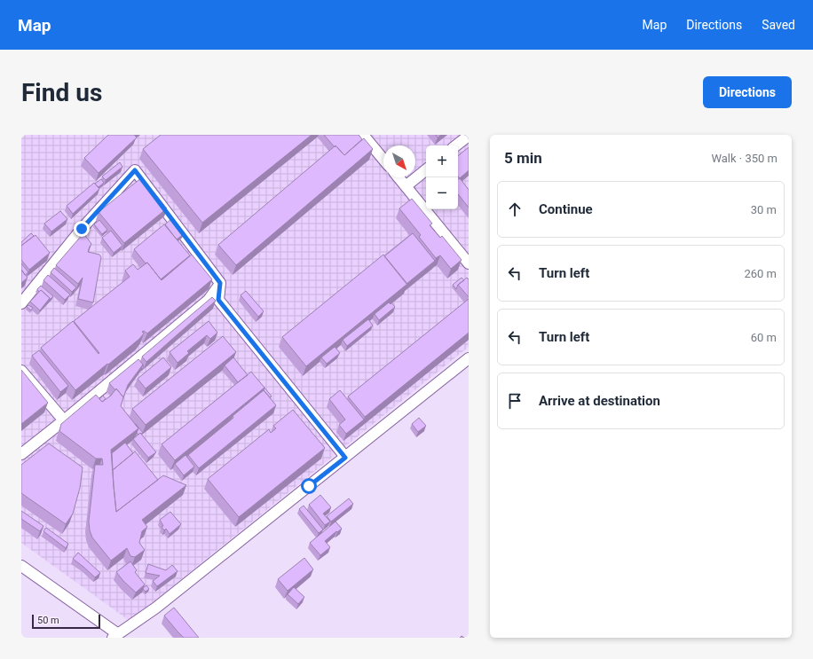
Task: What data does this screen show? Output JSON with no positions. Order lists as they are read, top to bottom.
{
  "scale_bar": "50 m",
  "north": "bottom right",
  "page": {
    "header": "Map",
    "nav": ["Map", "Directions", "Saved"],
    "buttons": "Directions",
    "title": "Find us",
    "heading": ["5 min", "Walk · 350 m"],
    "map_buttons": ["+", "−"],
    "list": [
      ["Continue", "30 m"],
      ["Turn left", "260 m"],
      ["Turn left", "60 m"],
      "Arrive at destination"
    ],
    "scale": "50 m"
  }
}
